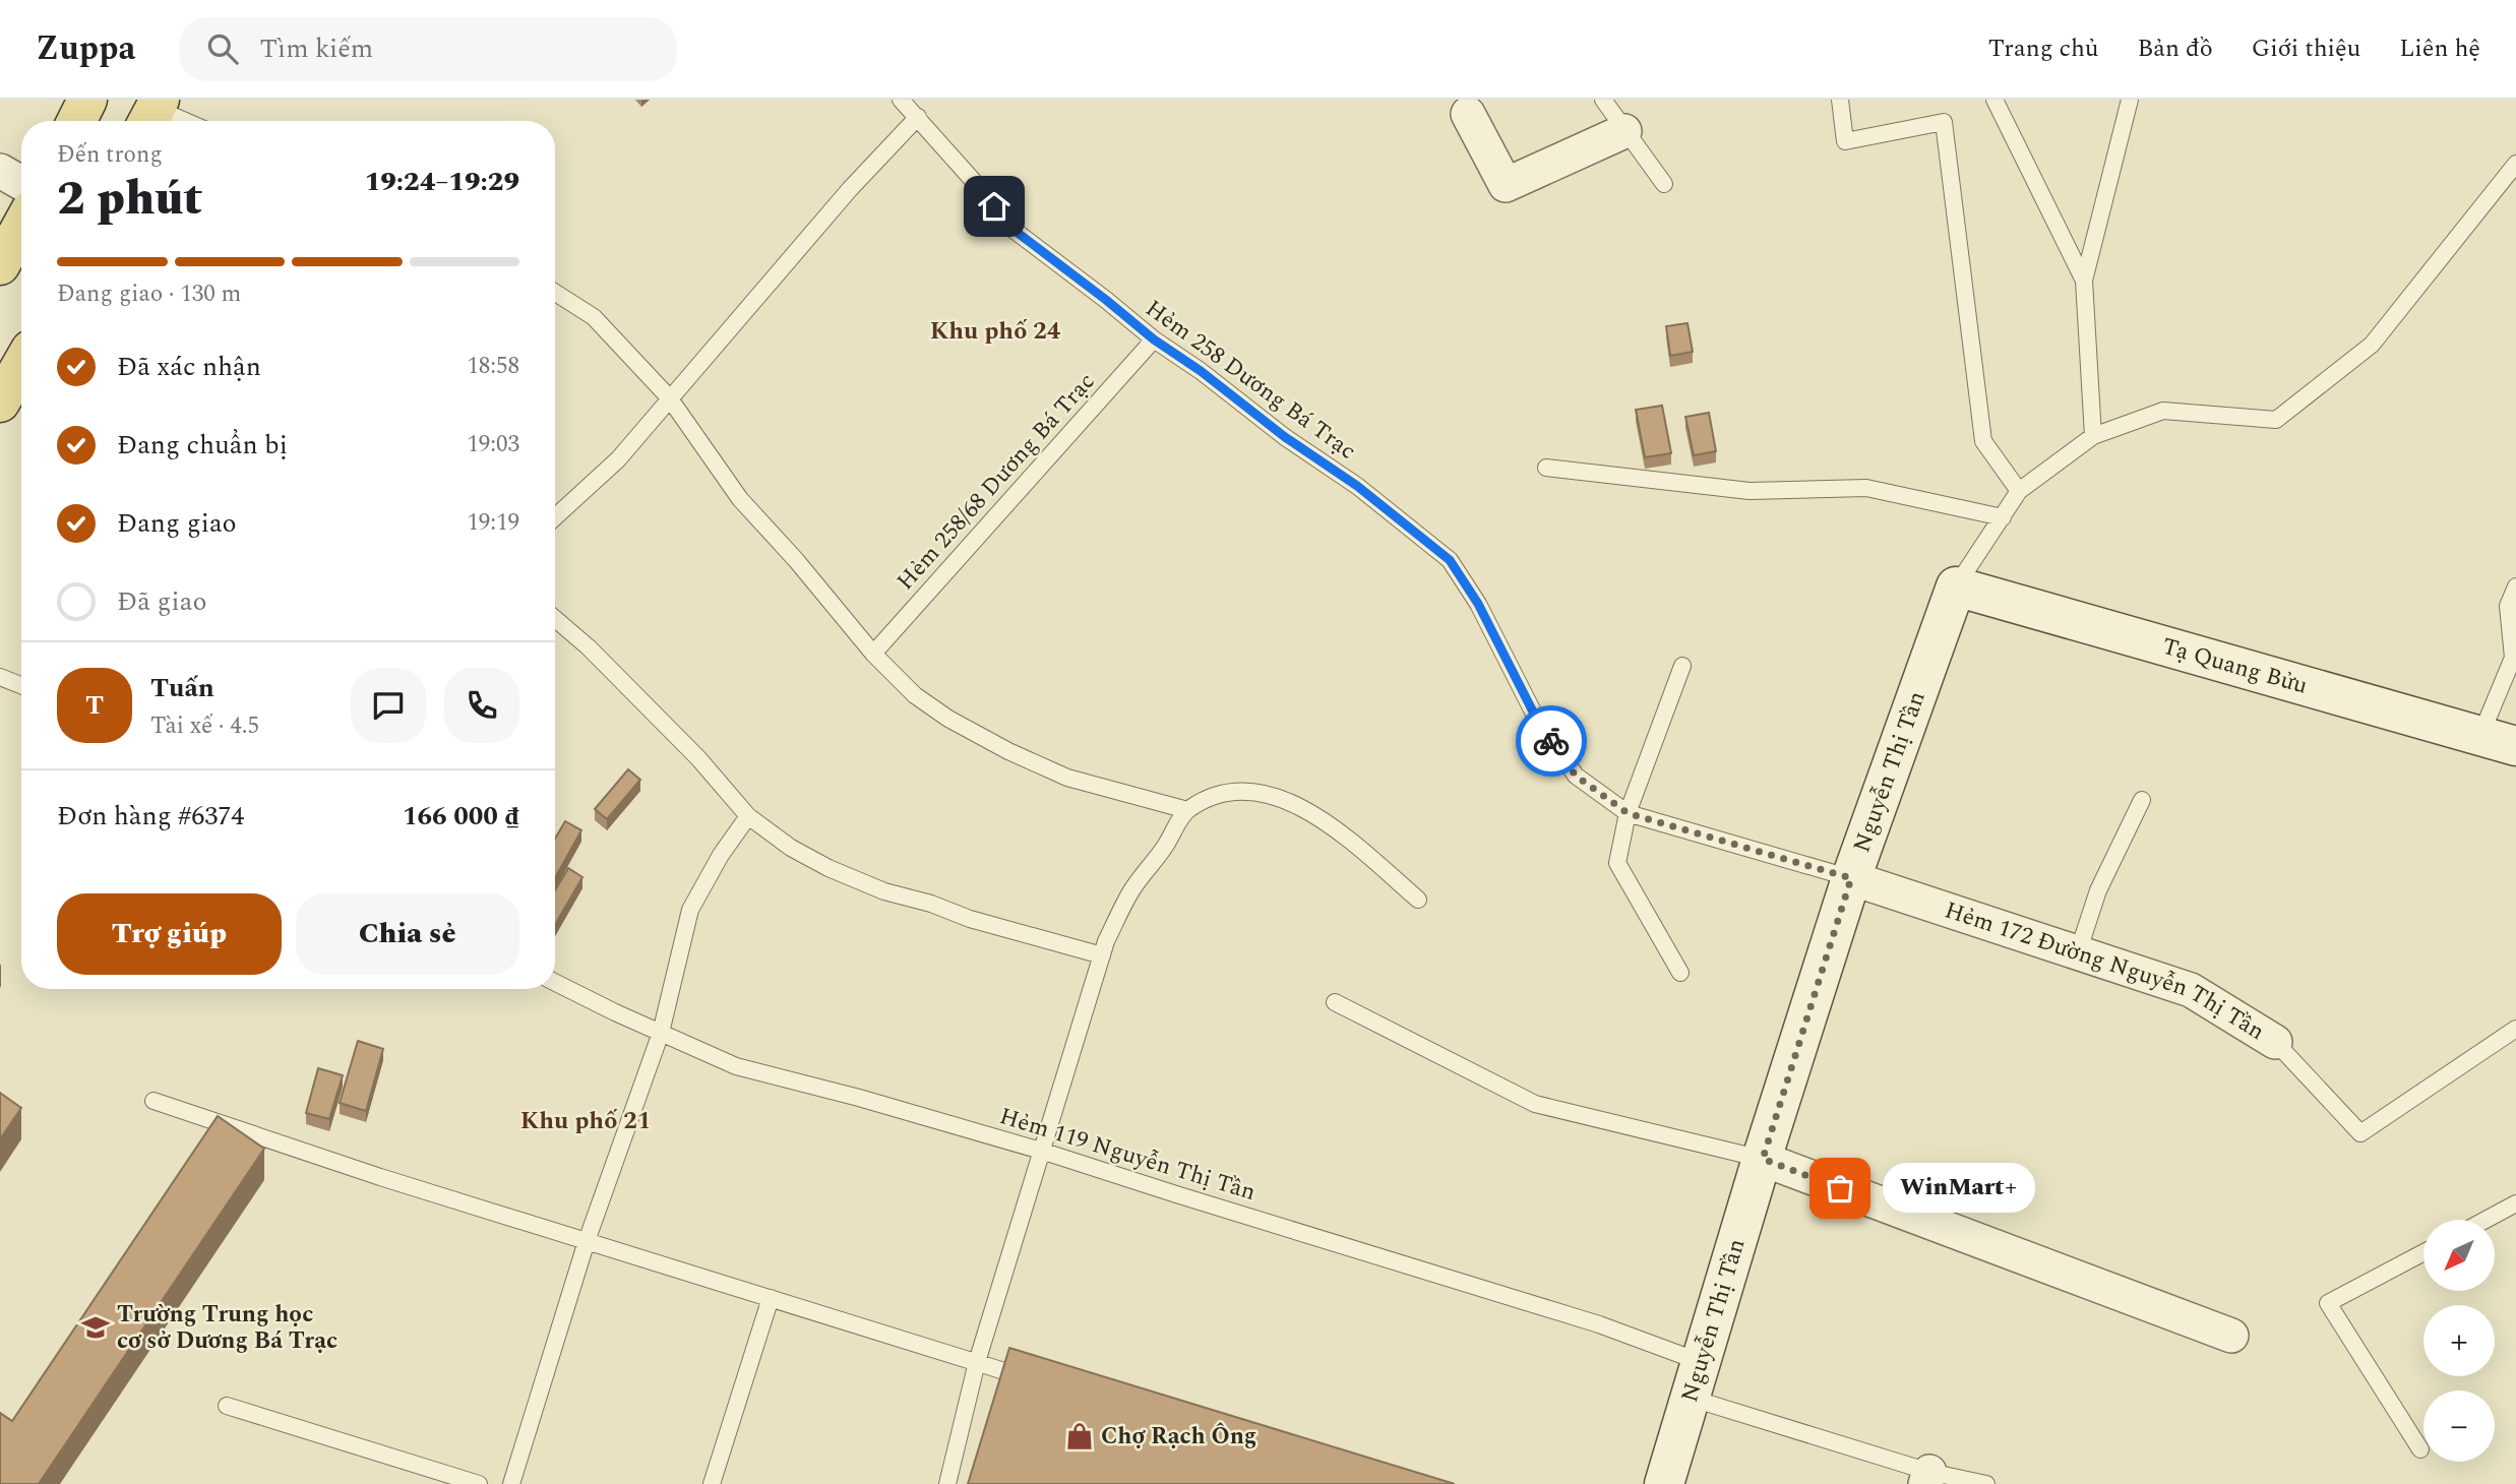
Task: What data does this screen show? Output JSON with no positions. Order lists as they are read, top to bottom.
{
  "streets": {
    "main road": ["Tạ Quang Bửu", "Nguyễn Thị Tần"],
    "street": ["Hẻm 172 Đường Nguyễn Thị Tần"],
    "lane": ["Hẻm 258 Dương Bá Trạc", "Hẻm 258/68 Dương Bá Trạc", "Hẻm 119 Nguyễn Thị Tần"]
  },
  "crossings": [
    ["Hẻm 258 Dương Bá Trạc", "Hẻm 258/68 Dương Bá Trạc"],
    ["Hẻm 258 Dương Bá Trạc", "Nguyễn Thị Tần"],
    ["Hẻm 258 Dương Bá Trạc", "Hẻm 172 Đường Nguyễn Thị Tần"],
    ["Tạ Quang Bửu", "Nguyễn Thị Tần"],
    ["Nguyễn Thị Tần", "Hẻm 172 Đường Nguyễn Thị Tần"],
    ["Nguyễn Thị Tần", "Hẻm 119 Nguyễn Thị Tần"]
  ],
  "districts": ["Khu phố 24", "Khu phố 21"],
  "places": {
    "other": ["WinMart+"],
    "school or university": ["Trường Trung học cơ sở Dương Bá Trạc"],
    "shop": ["Chợ Rạch Ông"]
  },
  "north": "bottom left",
  "page": {
    "header": "Zuppa",
    "search": "Tìm kiếm",
    "nav": [
      "Trang chủ",
      "Bản đồ",
      "Giới thiệu",
      "Liên hệ"
    ],
    "heading": ["2 phút", "Đến trong", "19:24–19:29"],
    "panel": [
      "Tuấn",
      "Tài xế · 4.5",
      "Đơn hàng #6374",
      "166 000 ₫"
    ],
    "bar": "Đang giao · 130 m",
    "list": [
      ["Đã xác nhận", "18:58"],
      ["Đang chuẩn bị", "19:03"],
      ["Đang giao", "19:19"],
      "Đã giao"
    ],
    "round": "T",
    "buttons": ["Trợ giúp", "Chia sẻ"],
    "bubble": "WinMart+",
    "map_buttons": ["+", "−"]
  }
}
